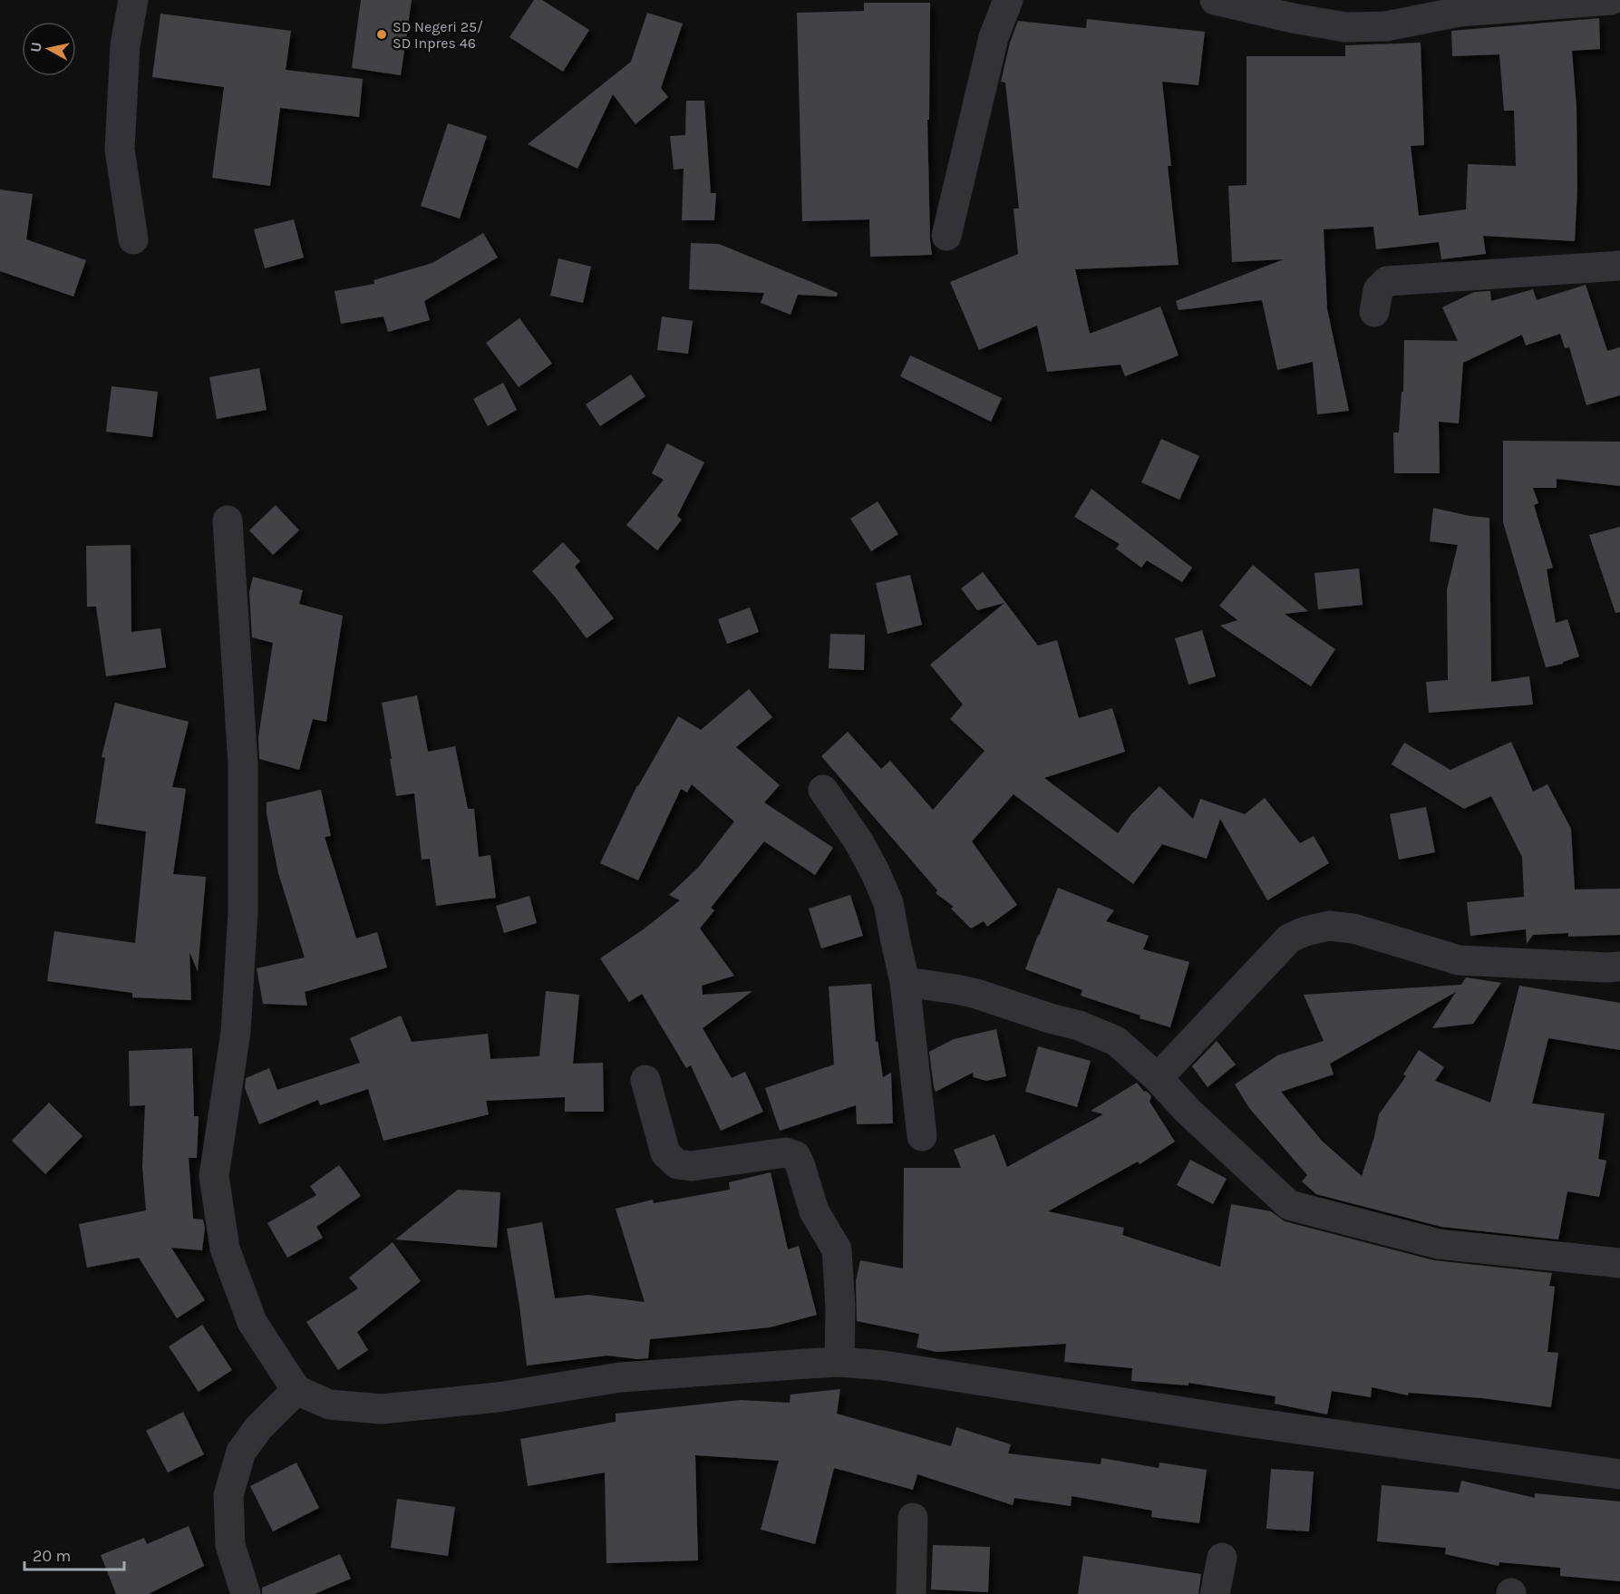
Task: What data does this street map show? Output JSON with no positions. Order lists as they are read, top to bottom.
{
  "places": ["SD Negeri 25/ SD Inpres 46"],
  "scale_bar": "20 m",
  "north": "left"
}
